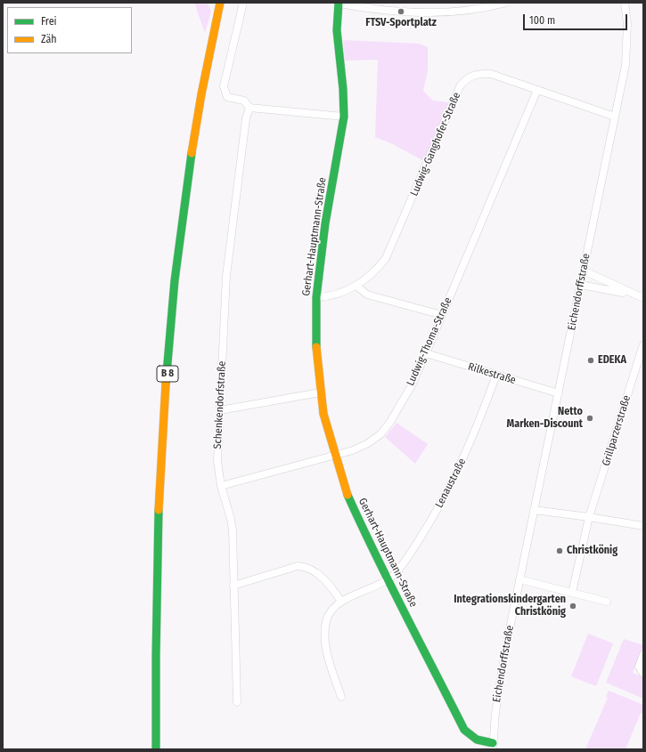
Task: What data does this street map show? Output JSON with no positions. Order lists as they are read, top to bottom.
{
  "streets": {
    "street": [
      "Ludwig-Ganghofer-Straße",
      "Gerhart-Hauptmann-Straße",
      "Eichendorffstraße",
      "Ludwig-Thoma-Straße",
      "B 8",
      "Rilkestraße",
      "Schenkendorfstraße",
      "Grillparzerstraße",
      "Lenaustraße"
    ]
  },
  "crossings": [
    ["Ludwig-Ganghofer-Straße", "Gerhart-Hauptmann-Straße"],
    ["Ludwig-Ganghofer-Straße", "Eichendorffstraße"],
    ["Ludwig-Ganghofer-Straße", "Ludwig-Thoma-Straße"],
    ["Gerhart-Hauptmann-Straße", "Eichendorffstraße"],
    ["Gerhart-Hauptmann-Straße", "Ludwig-Thoma-Straße"],
    ["Gerhart-Hauptmann-Straße", "Lenaustraße"],
    ["Eichendorffstraße", "Rilkestraße"],
    ["Ludwig-Thoma-Straße", "Rilkestraße"],
    ["Ludwig-Thoma-Straße", "Schenkendorfstraße"],
    ["Rilkestraße", "Lenaustraße"]
  ],
  "places": [
    "FTSV-Sportplatz",
    "EDEKA",
    "Netto Marken-Discount",
    "Christkönig",
    "Integrationskindergarten Christkönig"
  ],
  "legend": ["Frei", "Zäh"],
  "scale_bar": "100 m"
}
